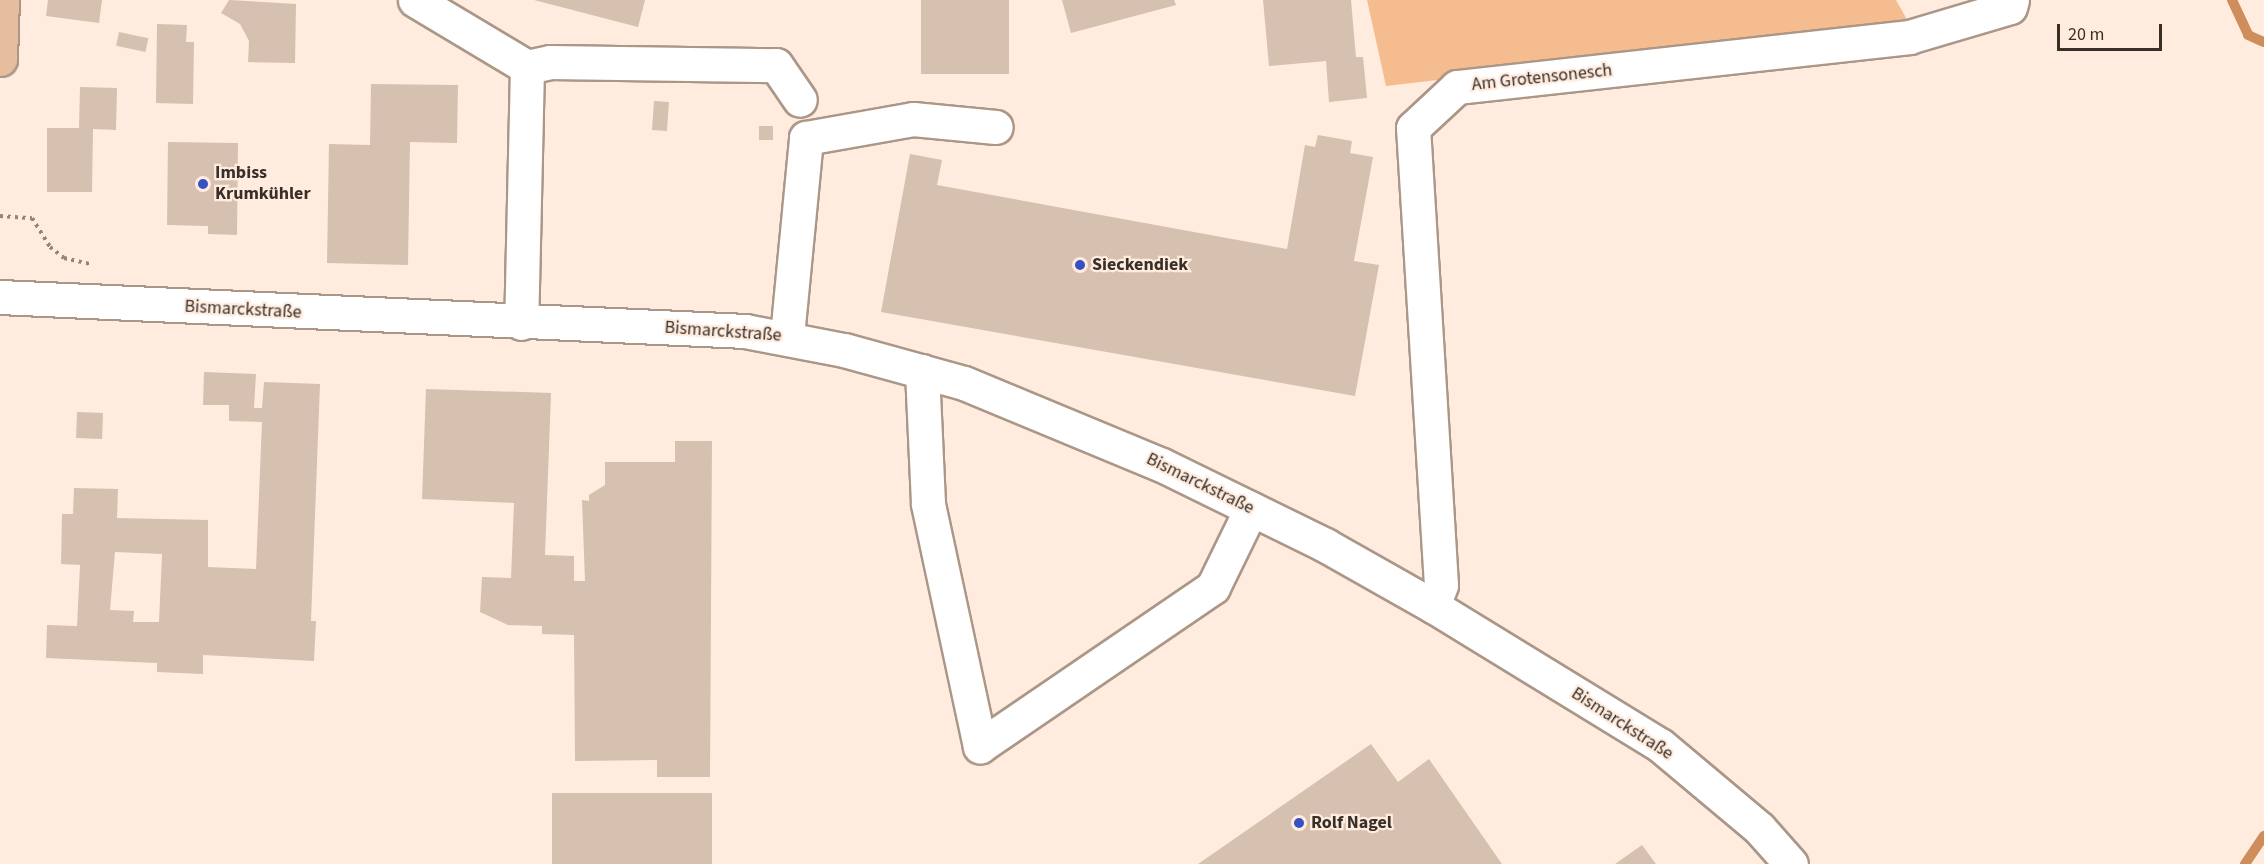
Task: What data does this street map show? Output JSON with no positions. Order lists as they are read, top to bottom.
{
  "streets": {
    "street": ["Am Grotensonesch", "Bismarckstraße"]
  },
  "crossings": [
    ["Am Grotensonesch", "Bismarckstraße"]
  ],
  "places": ["Imbiss Krumkühler", "Sieckendiek", "Rolf Nagel"],
  "scale_bar": "20 m"
}
